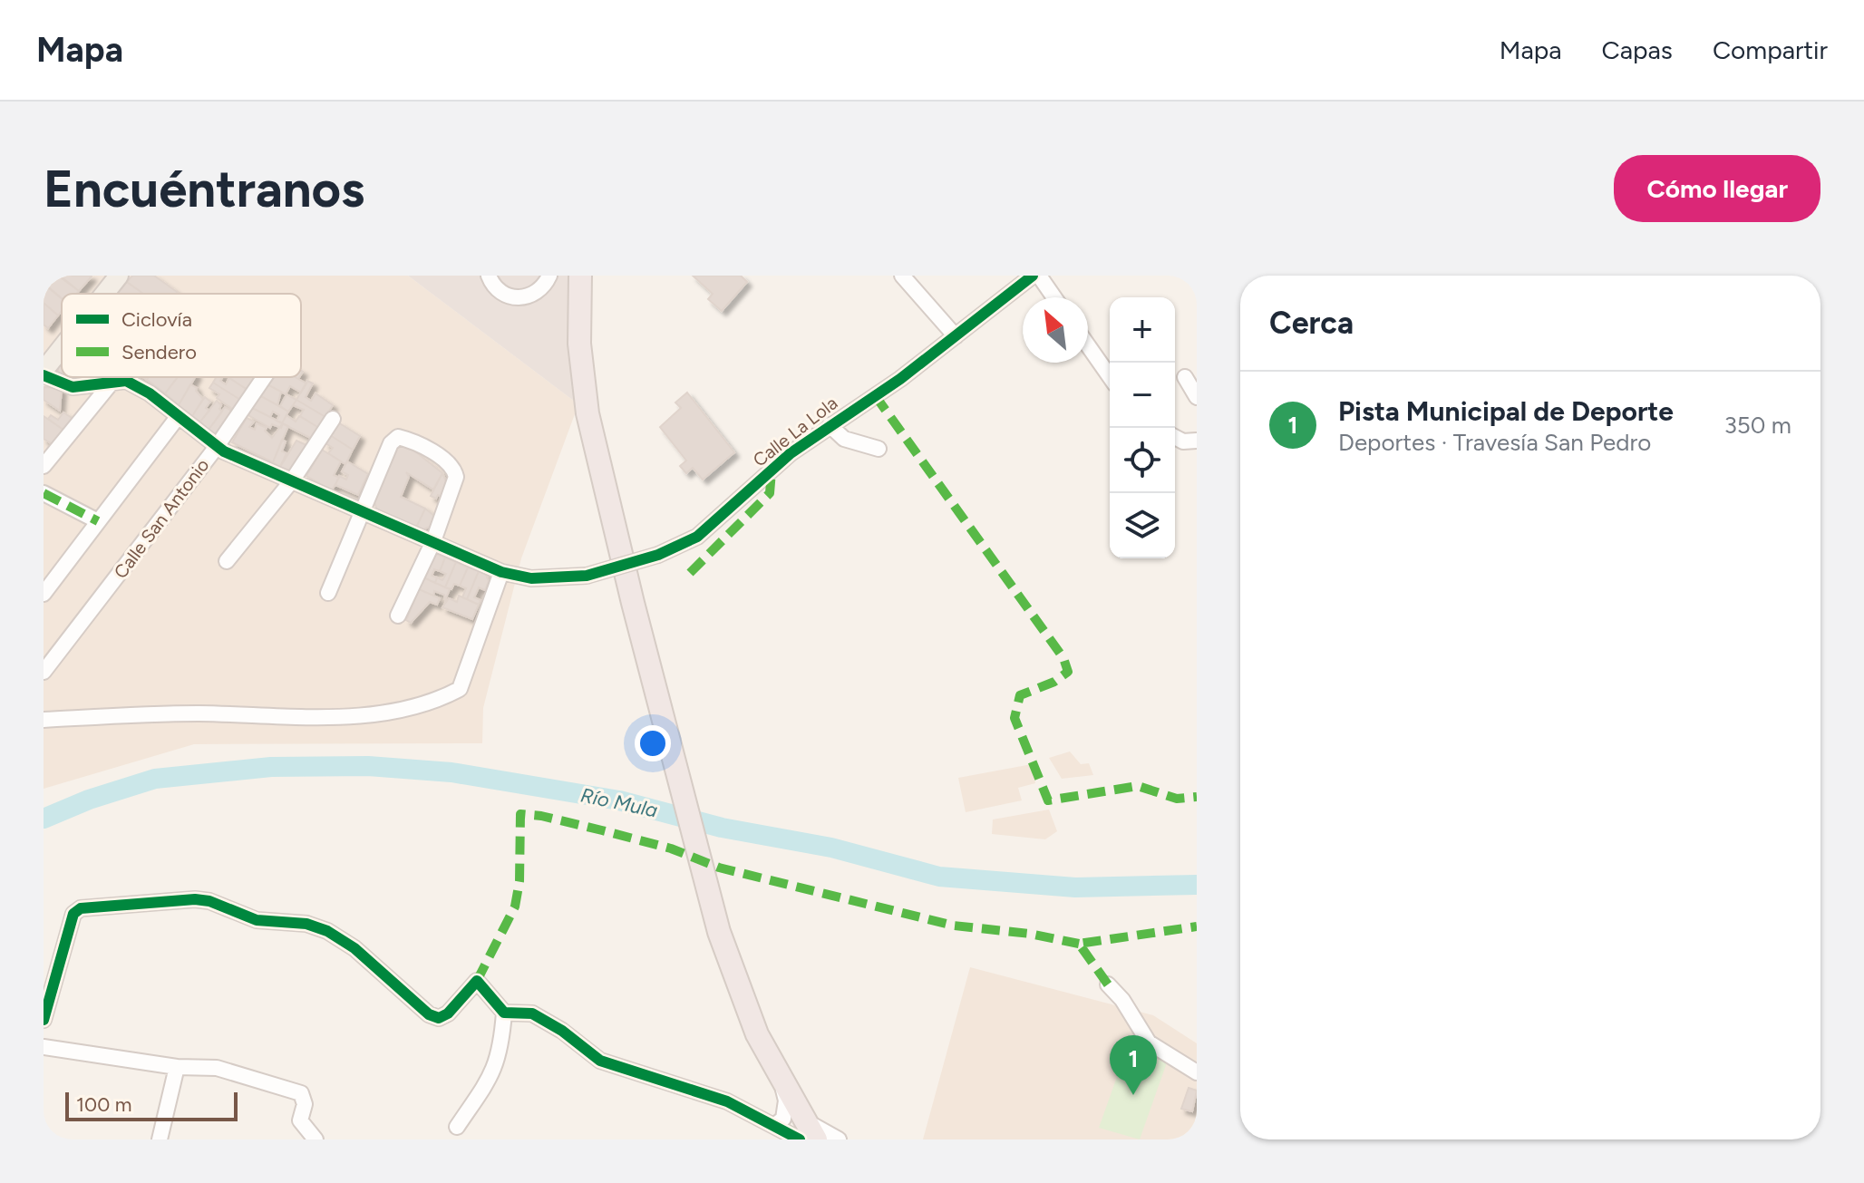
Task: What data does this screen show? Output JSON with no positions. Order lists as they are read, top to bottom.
{
  "streets": {
    "street": ["Calle La Lola", "Calle San Antonio"]
  },
  "crossings": [
    ["Calle La Lola", "Calle San Antonio"]
  ],
  "water": ["Río Mula"],
  "legend": ["Ciclovía", "Sendero"],
  "scale_bar": "100 m",
  "north": "top left",
  "page": {
    "header": "Mapa",
    "nav": ["Mapa", "Capas", "Compartir"],
    "buttons": "Cómo llegar",
    "title": "Encuéntranos",
    "heading": "Cerca",
    "map_buttons": ["+", "−"],
    "list": [
      {
        "mark": "1",
        "name": "Pista Municipal de Deporte",
        "note": "Deportes · Travesía San Pedro",
        "value": "350 m"
      }
    ],
    "pins": "1",
    "scale": "100 m"
  }
}
